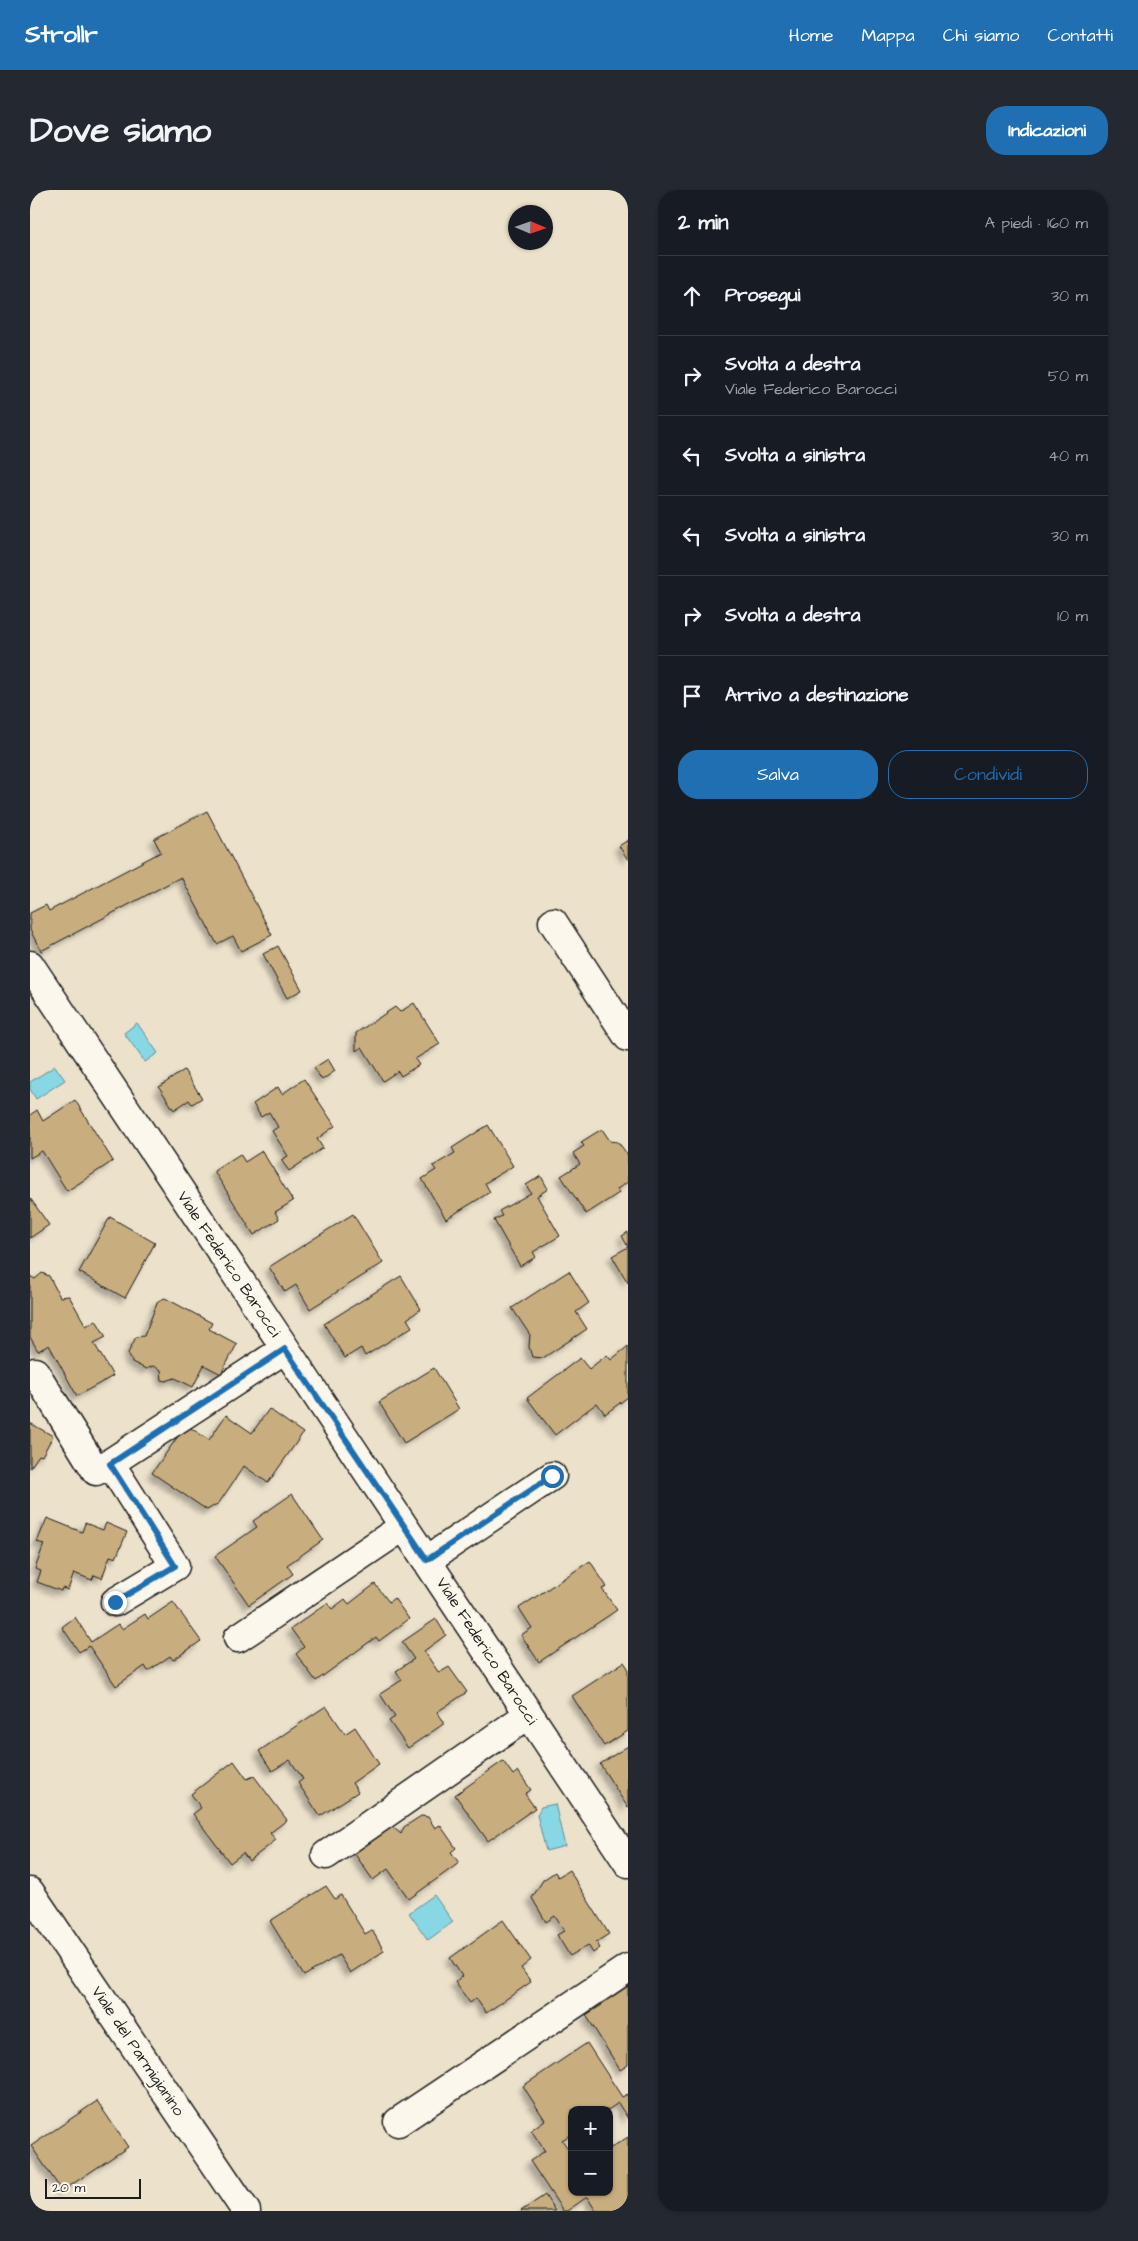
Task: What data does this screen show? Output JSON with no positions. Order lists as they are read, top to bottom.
{
  "streets": {
    "street": ["Viale Federico Barocci", "Viale del Parmigianino"]
  },
  "scale_bar": "20 m",
  "north": "right",
  "page": {
    "header": "Strollr",
    "nav": [
      "Home",
      "Mappa",
      "Chi siamo",
      "Contatti"
    ],
    "title": "Dove siamo",
    "buttons": [
      "Indicazioni",
      ["Salva", "Condividi"]
    ],
    "heading": ["2 min", "A piedi · 160 m"],
    "list": [
      ["Prosegui", "30 m"],
      ["Svolta a destra", "Viale Federico Barocci", "50 m"],
      ["Svolta a sinistra", "40 m"],
      ["Svolta a sinistra", "30 m"],
      ["Svolta a destra", "10 m"],
      "Arrivo a destinazione"
    ],
    "map_buttons": ["+", "−"],
    "scale": "20 m"
  }
}
